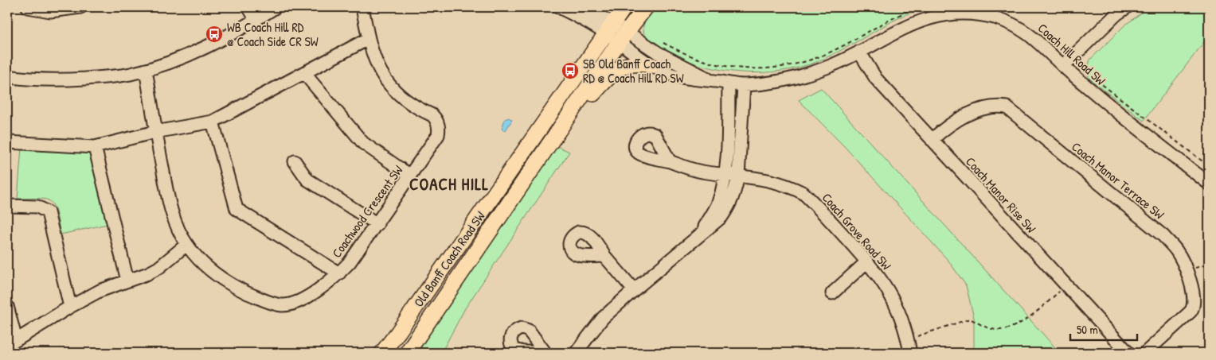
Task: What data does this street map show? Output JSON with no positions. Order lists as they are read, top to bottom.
{
  "streets": {
    "main road": ["Old Banff Coach Road SW"],
    "street": [
      "Coach Hill Road SW",
      "Coach Manor Terrace SW",
      "Coach Manor Rise SW",
      "Coachwood Crescent SW",
      "Coach Grove Road SW"
    ]
  },
  "crossings": [
    ["Coach Hill Road SW", "Coach Manor Rise SW"],
    ["Coach Hill Road SW", "Old Banff Coach Road SW"],
    ["Coach Manor Terrace SW", "Coach Manor Rise SW"]
  ],
  "districts": ["COACH HILL"],
  "places": {
    "bus stop": ["WB Coach Hill RD @ Coach Side CR SW", "SB Old Banff Coach RD @ Coach Hill RD SW"]
  },
  "scale_bar": "50 m"
}
